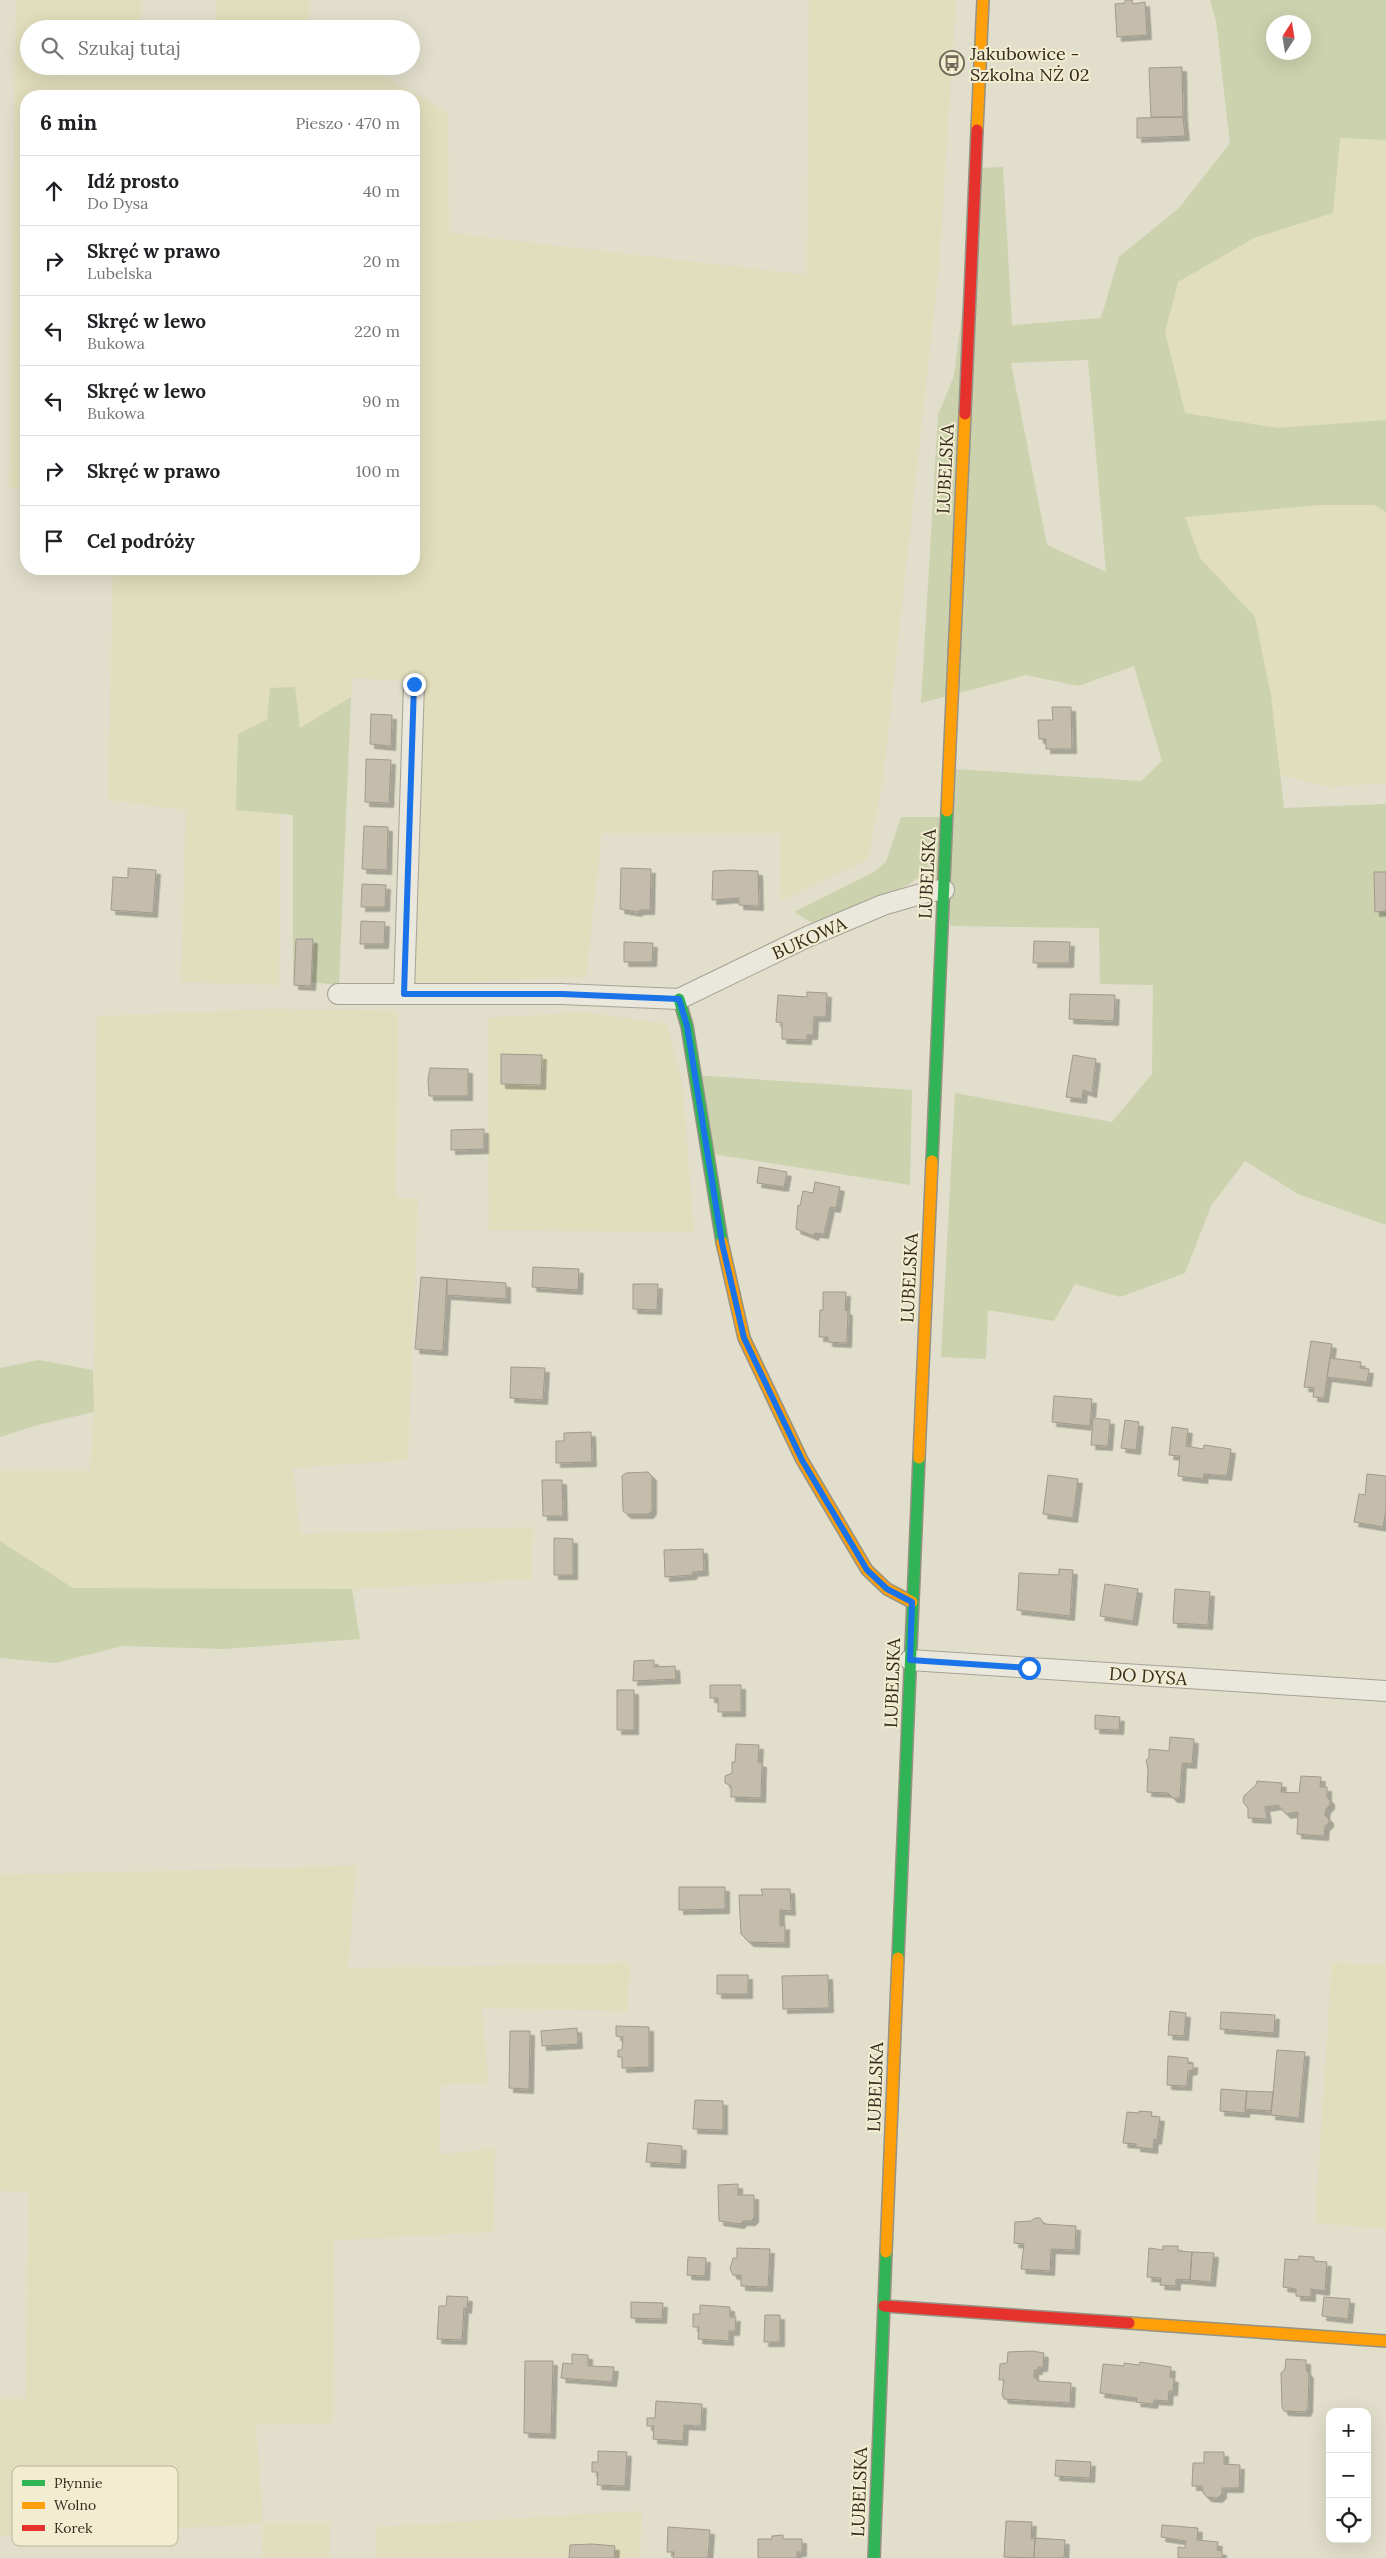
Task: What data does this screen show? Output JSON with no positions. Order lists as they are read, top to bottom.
{
  "streets": {
    "street": ["LUBELSKA", "BUKOWA", "DO DYSA"]
  },
  "crossings": [
    ["LUBELSKA", "BUKOWA"],
    ["LUBELSKA", "DO DYSA"]
  ],
  "places": {
    "bus stop": ["Jakubowice - Szkolna NŻ 02"]
  },
  "legend": ["Płynnie", "Wolno", "Korek"],
  "north": "top",
  "page": {
    "search": "Szukaj tutaj",
    "heading": ["6 min", "Pieszo · 470 m"],
    "list": [
      ["Idź prosto", "Do Dysa", "40 m"],
      ["Skręć w prawo", "Lubelska", "20 m"],
      ["Skręć w lewo", "Bukowa", "220 m"],
      ["Skręć w lewo", "Bukowa", "90 m"],
      ["Skręć w prawo", "100 m"],
      "Cel podróży"
    ],
    "map_buttons": ["+", "−"]
  }
}
